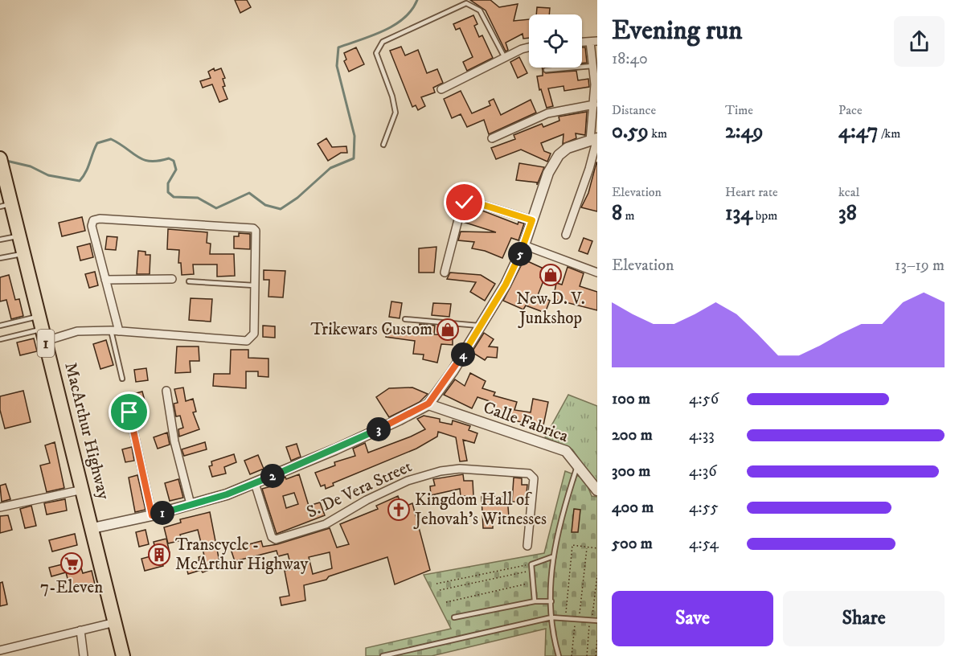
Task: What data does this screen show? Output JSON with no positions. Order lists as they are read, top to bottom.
{
  "streets": {
    "highway": ["1", "MacArthur Highway"],
    "street": ["Calle Fabrica", "S. De Vera Street"]
  },
  "places": {
    "shop": ["New D. V. Junkshop", "Trikewars Custom"],
    "church": ["Kingdom Hall of Jehovah's Witnesses"],
    "building": ["Transcycle - McArthur Highway"],
    "supermarket": ["7-Eleven"]
  },
  "page": {
    "heading": ["Evening run", "18:40"],
    "stats": [
      ["Distance", "0.59 km"],
      ["Time", "2:49"],
      ["Pace", "4:47 /km"],
      ["Elevation", "8 m"],
      ["Heart rate", "134 bpm"],
      ["kcal", "38"]
    ],
    "pins": [
      "5",
      "4",
      "3",
      "2",
      "1"
    ],
    "chart": ["Elevation", "13–19 m"],
    "list": [
      {
        "name": "100 m",
        "note": "4:56"
      },
      {
        "name": "200 m",
        "note": "4:33"
      },
      {
        "name": "300 m",
        "note": "4:36"
      },
      {
        "name": "400 m",
        "note": "4:55"
      },
      {
        "name": "500 m",
        "note": "4:54"
      }
    ],
    "buttons": ["Save", "Share"]
  }
}
